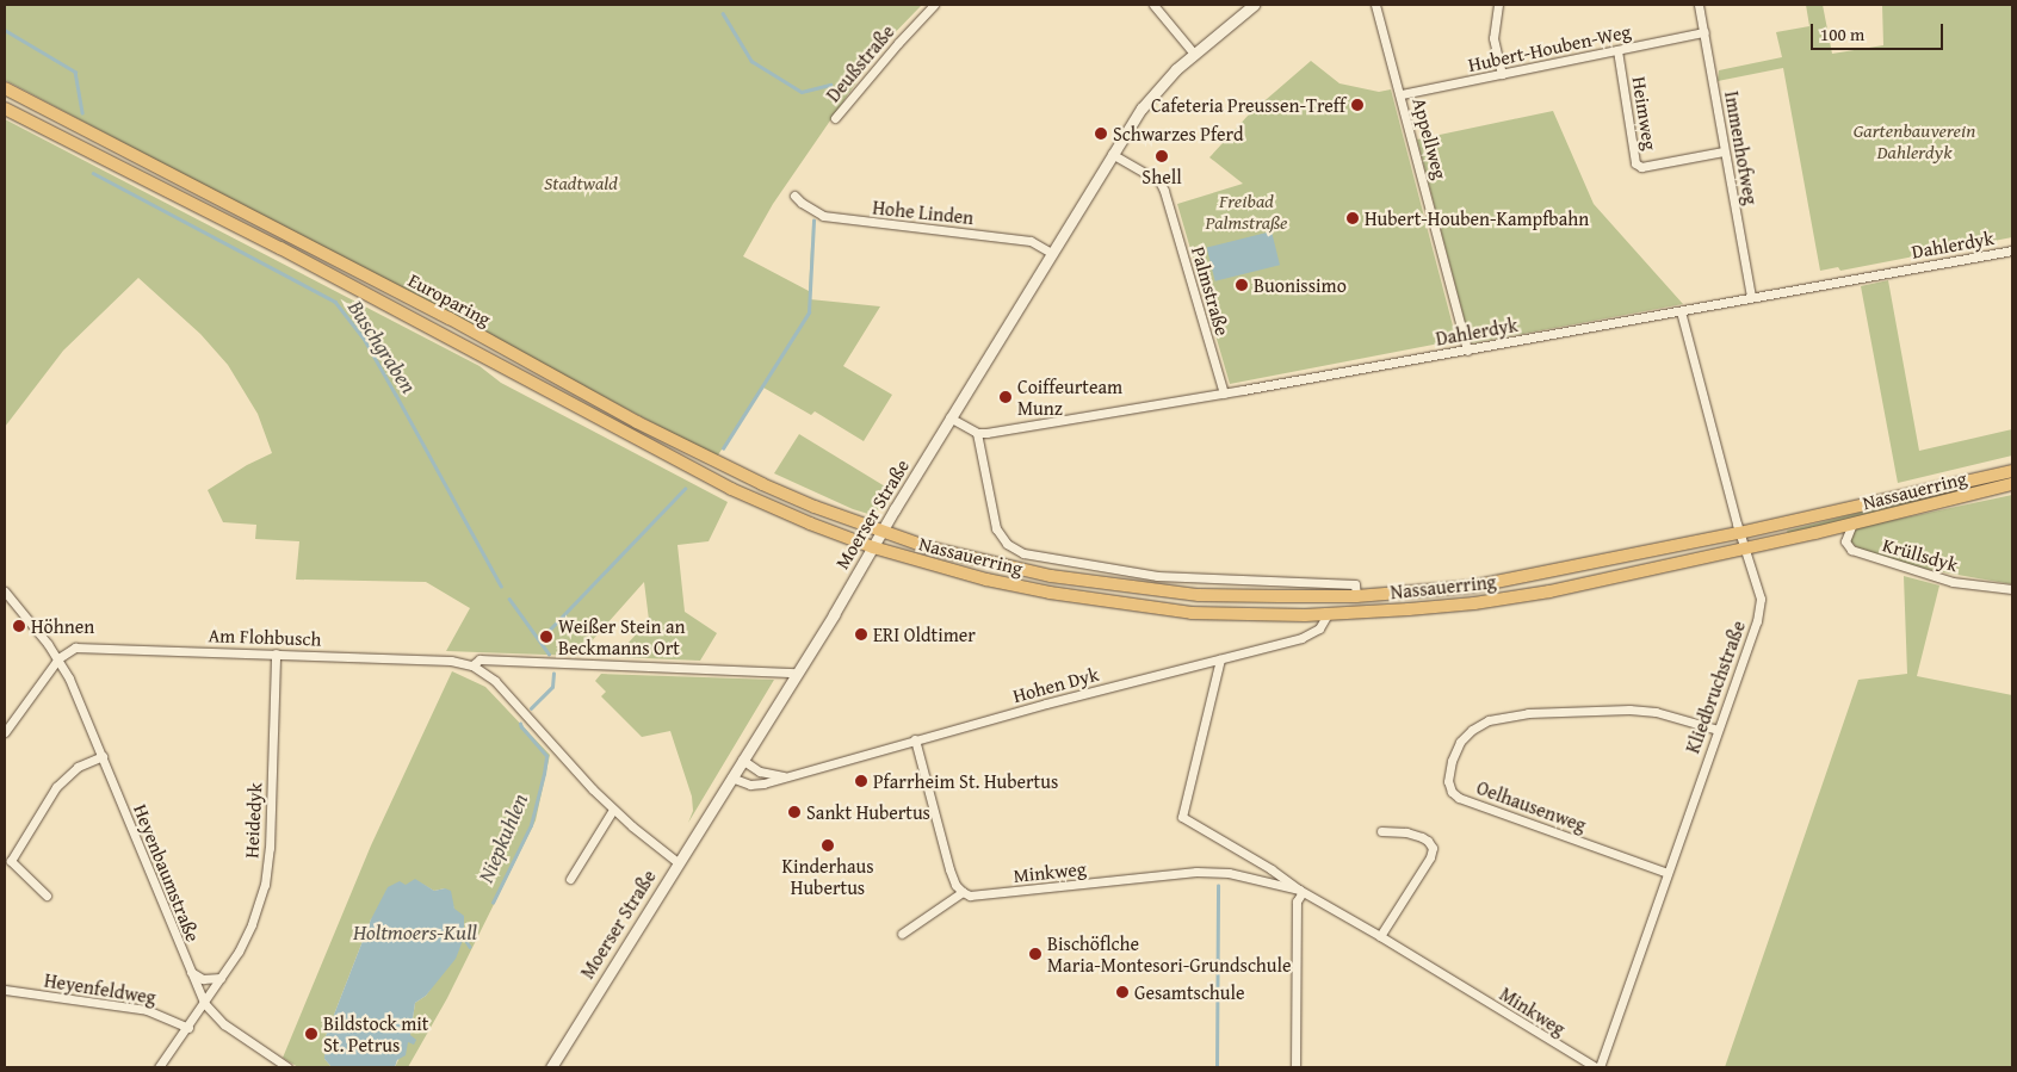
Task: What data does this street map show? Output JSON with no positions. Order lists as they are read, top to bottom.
{
  "streets": {
    "main road": ["Europaring", "Nassauerring", "Moerser Straße"],
    "street": [
      "Hubert-Houben-Weg",
      "Deußstraße",
      "Heimweg",
      "Appellweg",
      "Immenhofweg",
      "Hohe Linden",
      "Dahlerdyk",
      "Palmstraße",
      "Krüllsdyk",
      "Am Flohbusch",
      "Hohen Dyk",
      "Kliedbruchstraße",
      "Oelhausenweg",
      "Heidedyk",
      "Minkweg",
      "Heyenbaumstraße",
      "Heyenfeldweg"
    ]
  },
  "crossings": [
    ["Hubert-Houben-Weg", "Heimweg"],
    ["Hubert-Houben-Weg", "Appellweg"],
    ["Hubert-Houben-Weg", "Immenhofweg"],
    ["Heimweg", "Immenhofweg"],
    ["Appellweg", "Dahlerdyk"],
    ["Immenhofweg", "Dahlerdyk"],
    ["Hohe Linden", "Moerser Straße"],
    ["Dahlerdyk", "Palmstraße"],
    ["Dahlerdyk", "Nassauerring"],
    ["Dahlerdyk", "Kliedbruchstraße"],
    ["Palmstraße", "Moerser Straße"],
    ["Europaring", "Nassauerring"],
    ["Europaring", "Moerser Straße"],
    ["Nassauerring", "Moerser Straße"],
    ["Nassauerring", "Krüllsdyk"],
    ["Nassauerring", "Hohen Dyk"],
    ["Nassauerring", "Kliedbruchstraße"],
    ["Moerser Straße", "Am Flohbusch"],
    ["Moerser Straße", "Hohen Dyk"],
    ["Am Flohbusch", "Heidedyk"],
    ["Am Flohbusch", "Heyenbaumstraße"],
    ["Hohen Dyk", "Minkweg"],
    ["Kliedbruchstraße", "Oelhausenweg"],
    ["Kliedbruchstraße", "Minkweg"],
    ["Heidedyk", "Heyenbaumstraße"],
    ["Heidedyk", "Heyenfeldweg"]
  ],
  "water": ["Buschgraben", "Niepkuhlen", "Holtmoers-Kull"],
  "parks": ["Gartenbauverein Dahlerdyk", "Stadtwald", "Freibad Palmstraße"],
  "places": [
    "Cafeteria Preussen-Treff",
    "Schwarzes Pferd",
    "Shell",
    "Hubert-Houben-Kampfbahn",
    "Buonissimo",
    "Coiffeurteam Munz",
    "Höhnen",
    "ERI Oldtimer",
    "Weißer Stein an Beckmanns Ort",
    "Pfarrheim St. Hubertus",
    "Sankt Hubertus",
    "Kinderhaus Hubertus",
    "Bischöflche Maria-Montesori-Grundschule",
    "Gesamtschule",
    "Bildstock mit St. Petrus"
  ],
  "scale_bar": "100 m"
}
